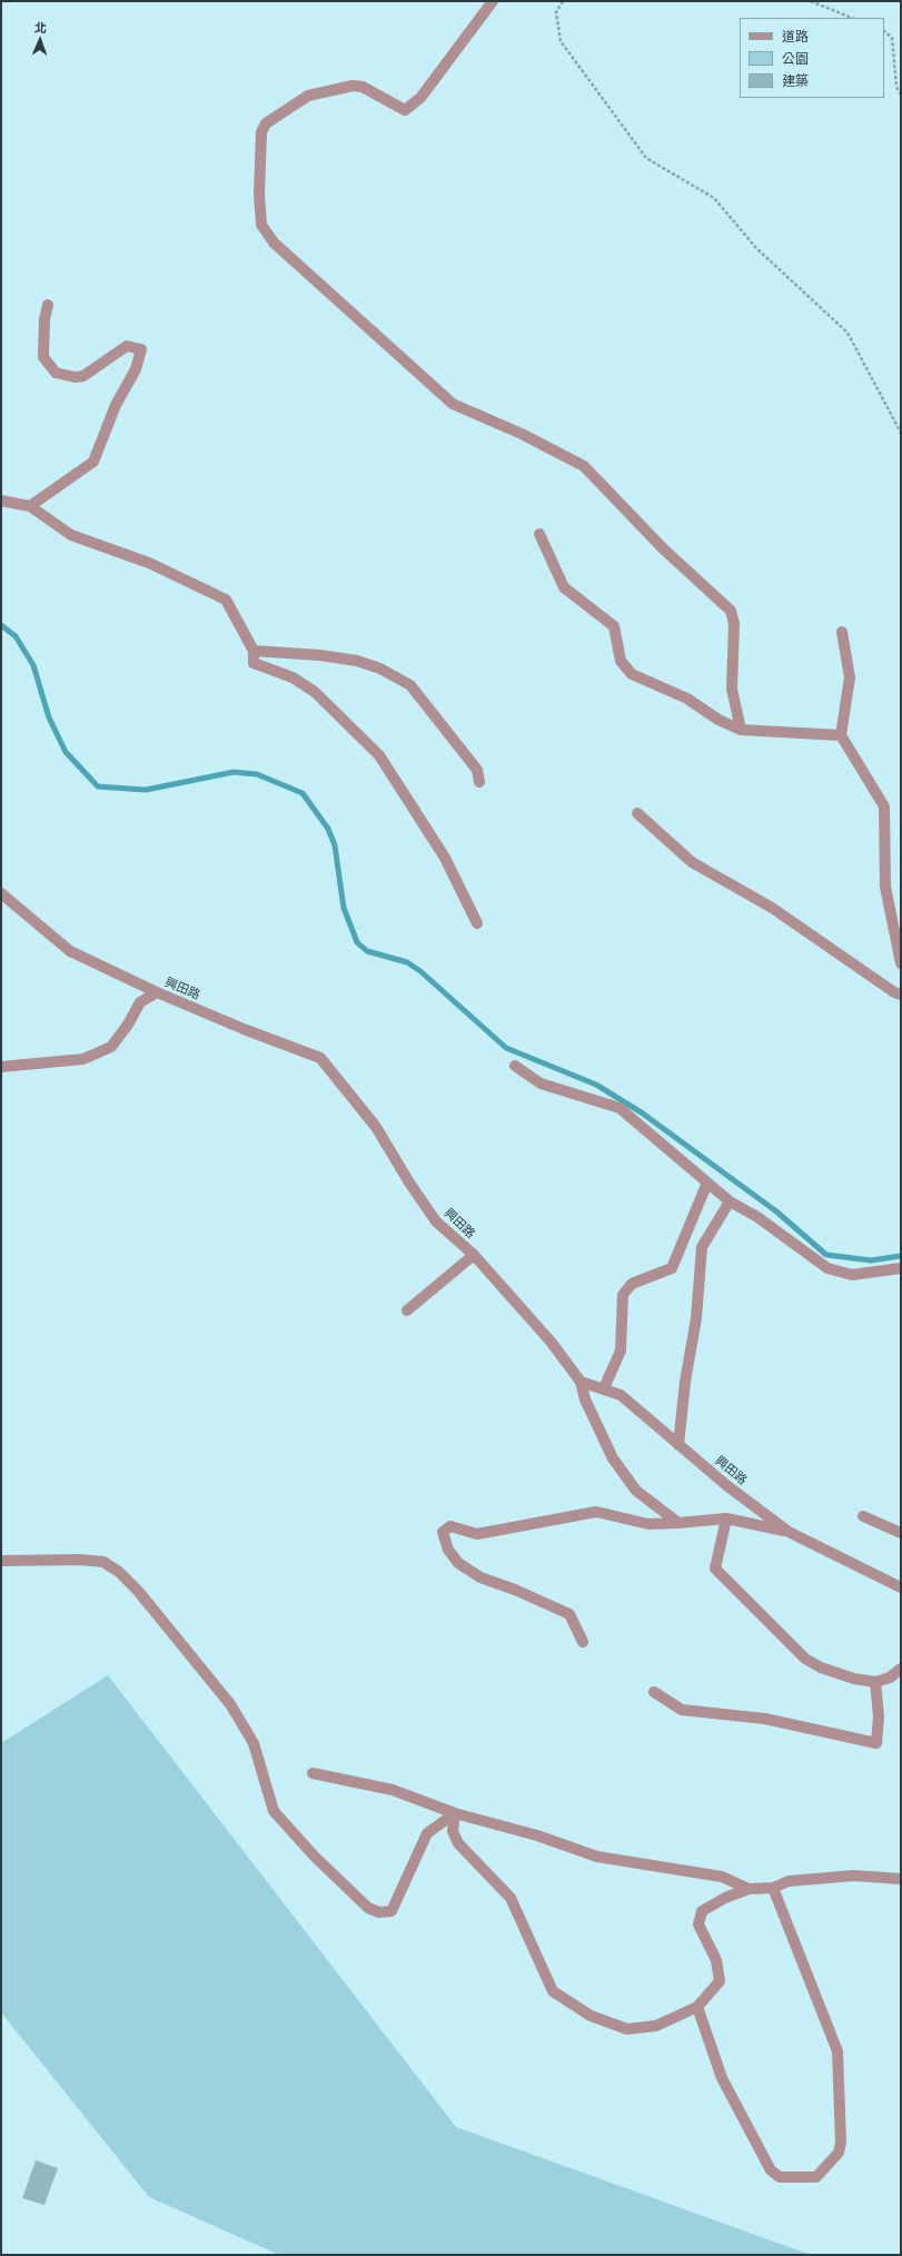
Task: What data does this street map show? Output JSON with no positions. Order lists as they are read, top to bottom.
{
  "streets": {
    "street": ["興田路"]
  },
  "legend": ["道路", "公園", "建築"],
  "north": "top"
}
